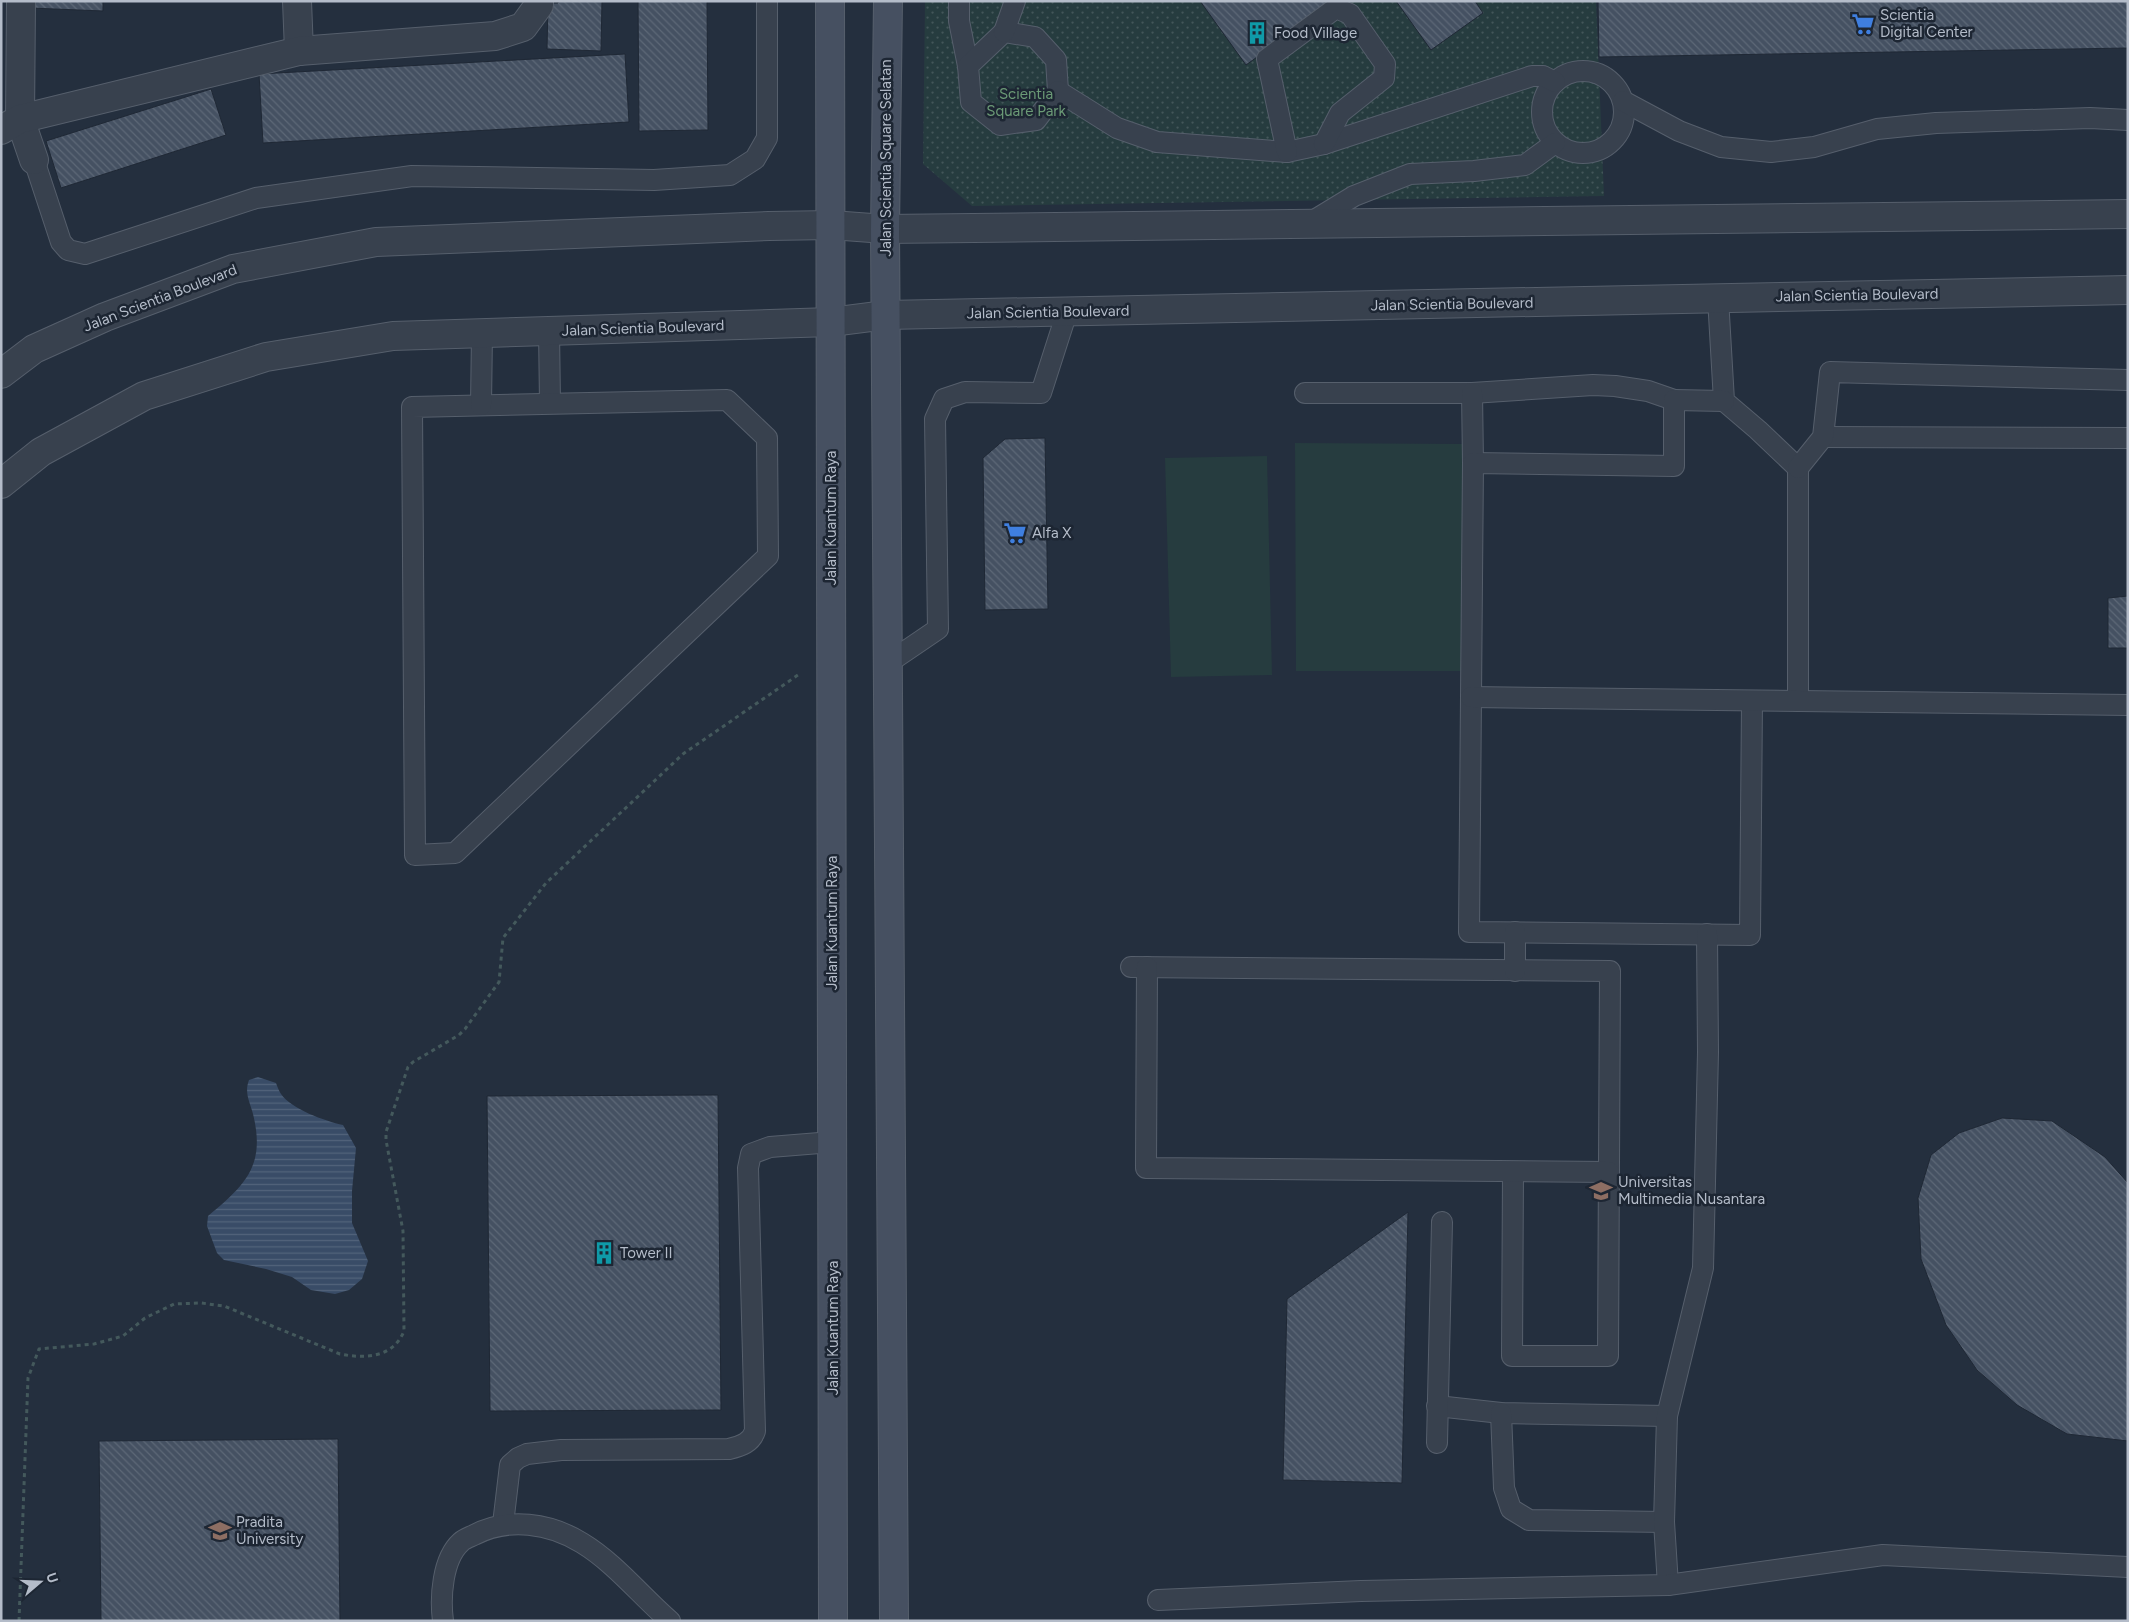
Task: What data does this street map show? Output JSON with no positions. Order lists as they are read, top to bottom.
{
  "streets": {
    "street": ["Jalan Scientia Square Selatan", "Jalan Scientia Boulevard", "Jalan Kuantum Raya"]
  },
  "crossings": [
    ["Jalan Scientia Square Selatan", "Jalan Scientia Boulevard"],
    ["Jalan Scientia Boulevard", "Jalan Kuantum Raya"]
  ],
  "parks": ["Scientia Square Park"],
  "places": {
    "supermarket": ["Scientia Digital Center", "Alfa X"],
    "building": ["Food Village", "Tower II"],
    "school or university": ["Universitas Multimedia Nusantara", "Pradita University"]
  },
  "north": "right"
}
